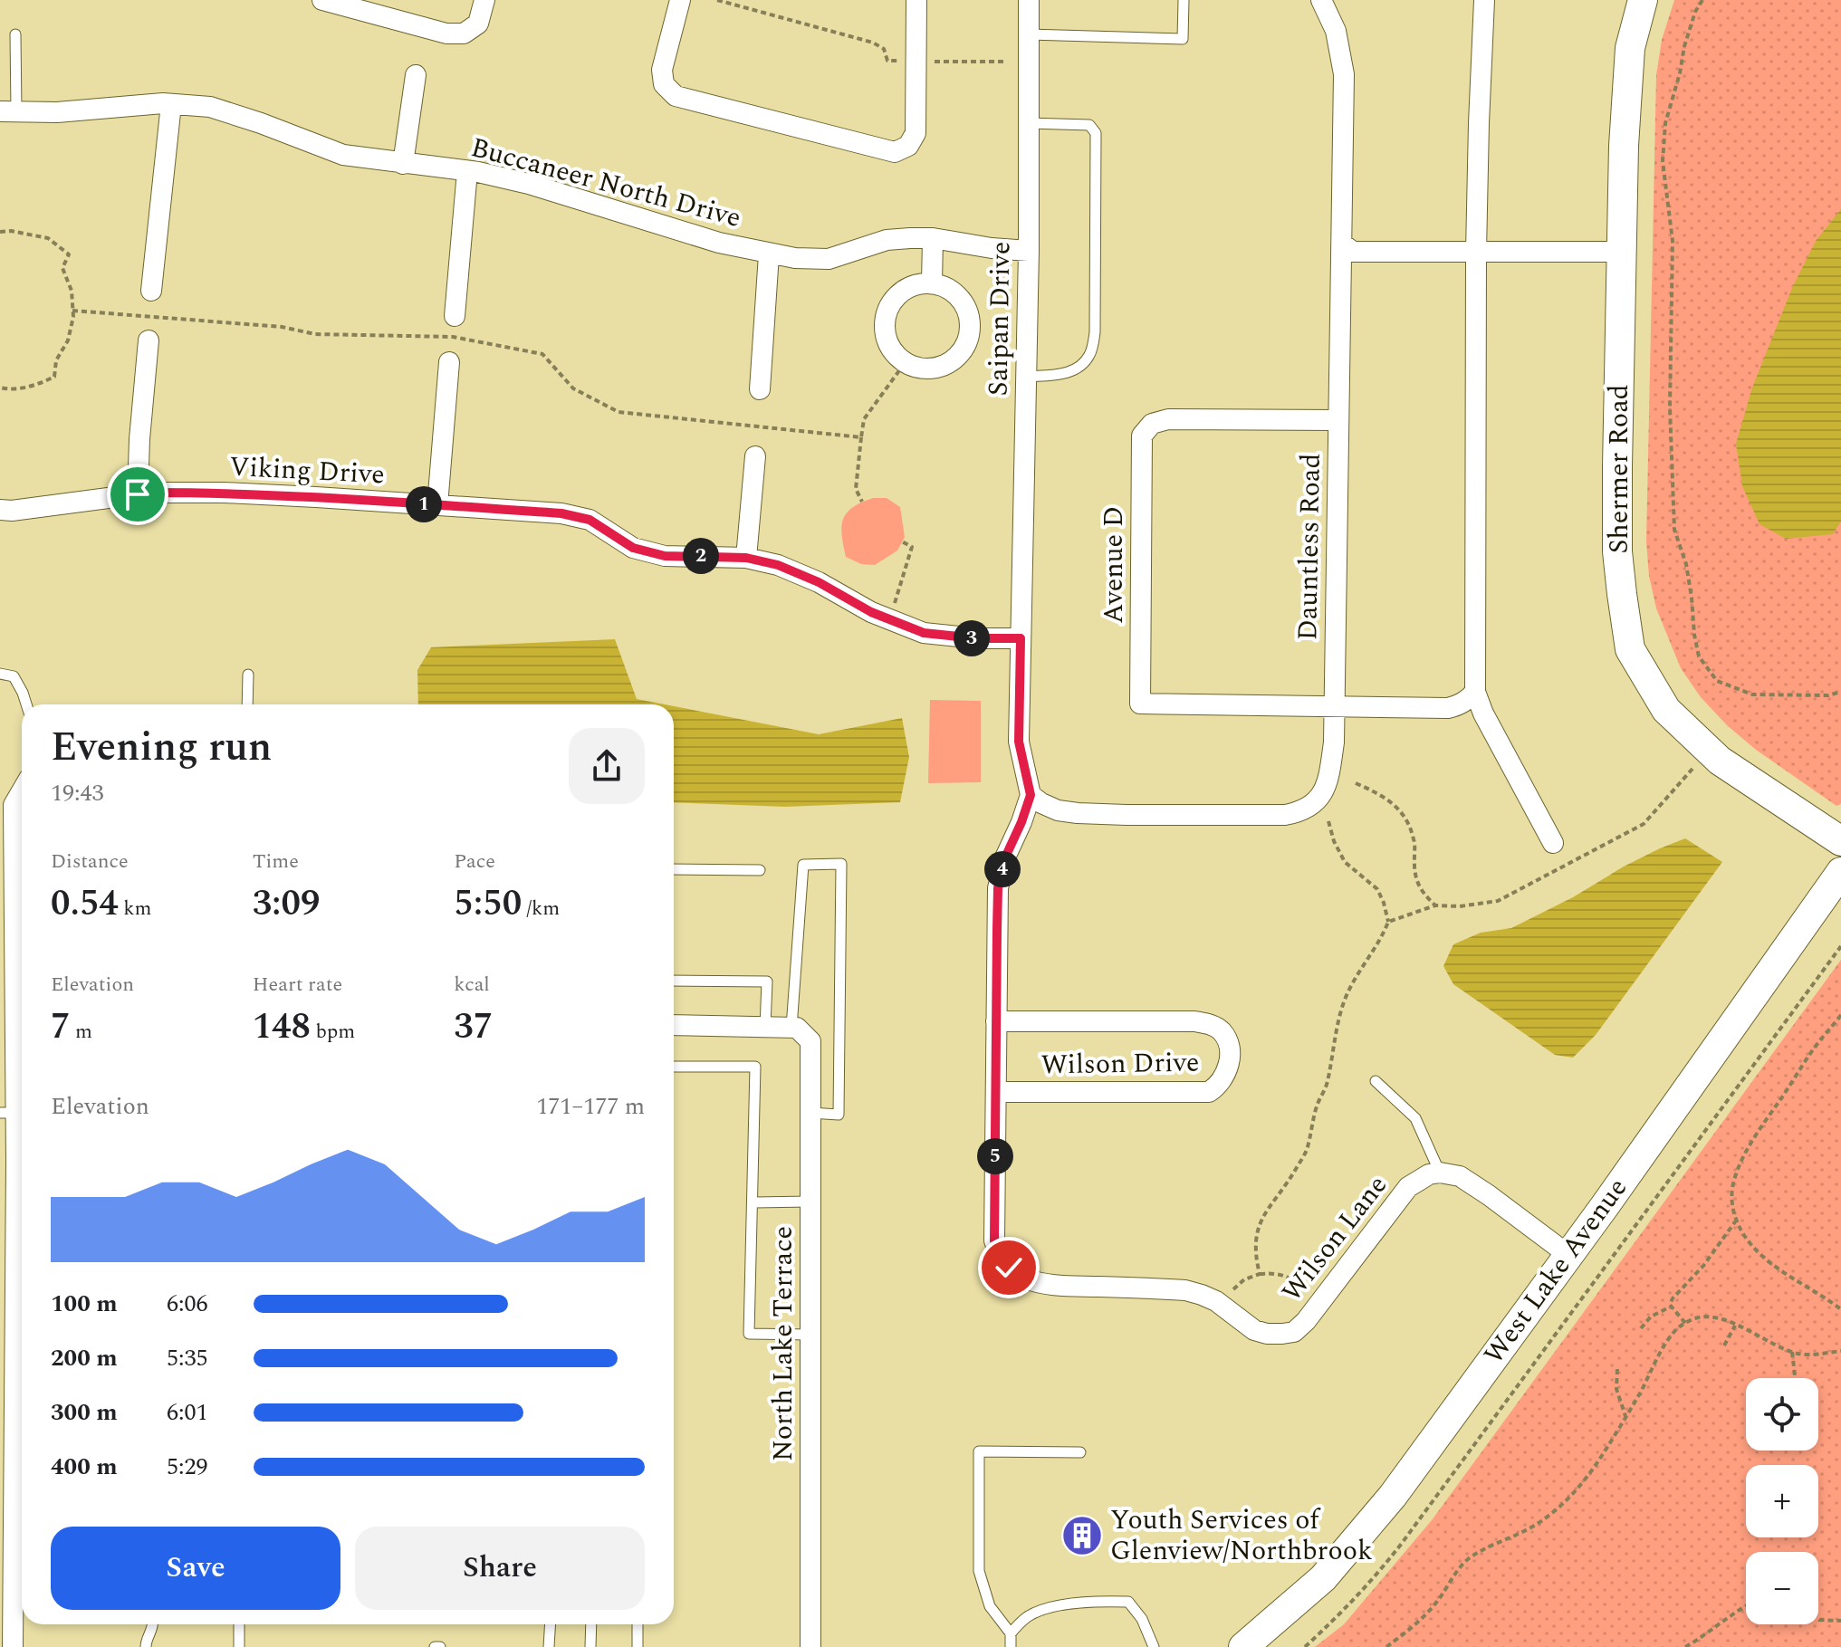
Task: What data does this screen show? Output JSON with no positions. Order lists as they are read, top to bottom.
{
  "streets": {
    "street": [
      "Buccaneer North Drive",
      "Saipan Drive",
      "Shermer Road",
      "Viking Drive",
      "Dauntless Road",
      "Avenue D",
      "Wilson Drive",
      "Wilson Lane",
      "West Lake Avenue",
      "North Lake Terrace"
    ]
  },
  "crossings": [
    ["Buccaneer North Drive", "Saipan Drive"],
    ["Saipan Drive", "Viking Drive"],
    ["Saipan Drive", "Dauntless Road"],
    ["Saipan Drive", "Wilson Lane"],
    ["Dauntless Road", "Avenue D"],
    ["Dauntless Road", "Wilson Lane"],
    ["Wilson Drive", "Wilson Lane"]
  ],
  "places": {
    "building": ["Youth Services of Glenview/Northbrook"]
  },
  "page": {
    "pins": [
      "1",
      "2",
      "3",
      "4",
      "5"
    ],
    "heading": ["Evening run", "19:43"],
    "stats": [
      ["Distance", "0.54 km"],
      ["Time", "3:09"],
      ["Pace", "5:50 /km"],
      ["Elevation", "7 m"],
      ["Heart rate", "148 bpm"],
      ["kcal", "37"]
    ],
    "chart": ["Elevation", "171–177 m"],
    "list": [
      {
        "name": "100 m",
        "note": "6:06"
      },
      {
        "name": "200 m",
        "note": "5:35"
      },
      {
        "name": "300 m",
        "note": "6:01"
      },
      {
        "name": "400 m",
        "note": "5:29"
      }
    ],
    "map_buttons": ["+", "−"],
    "buttons": ["Save", "Share"]
  }
}
